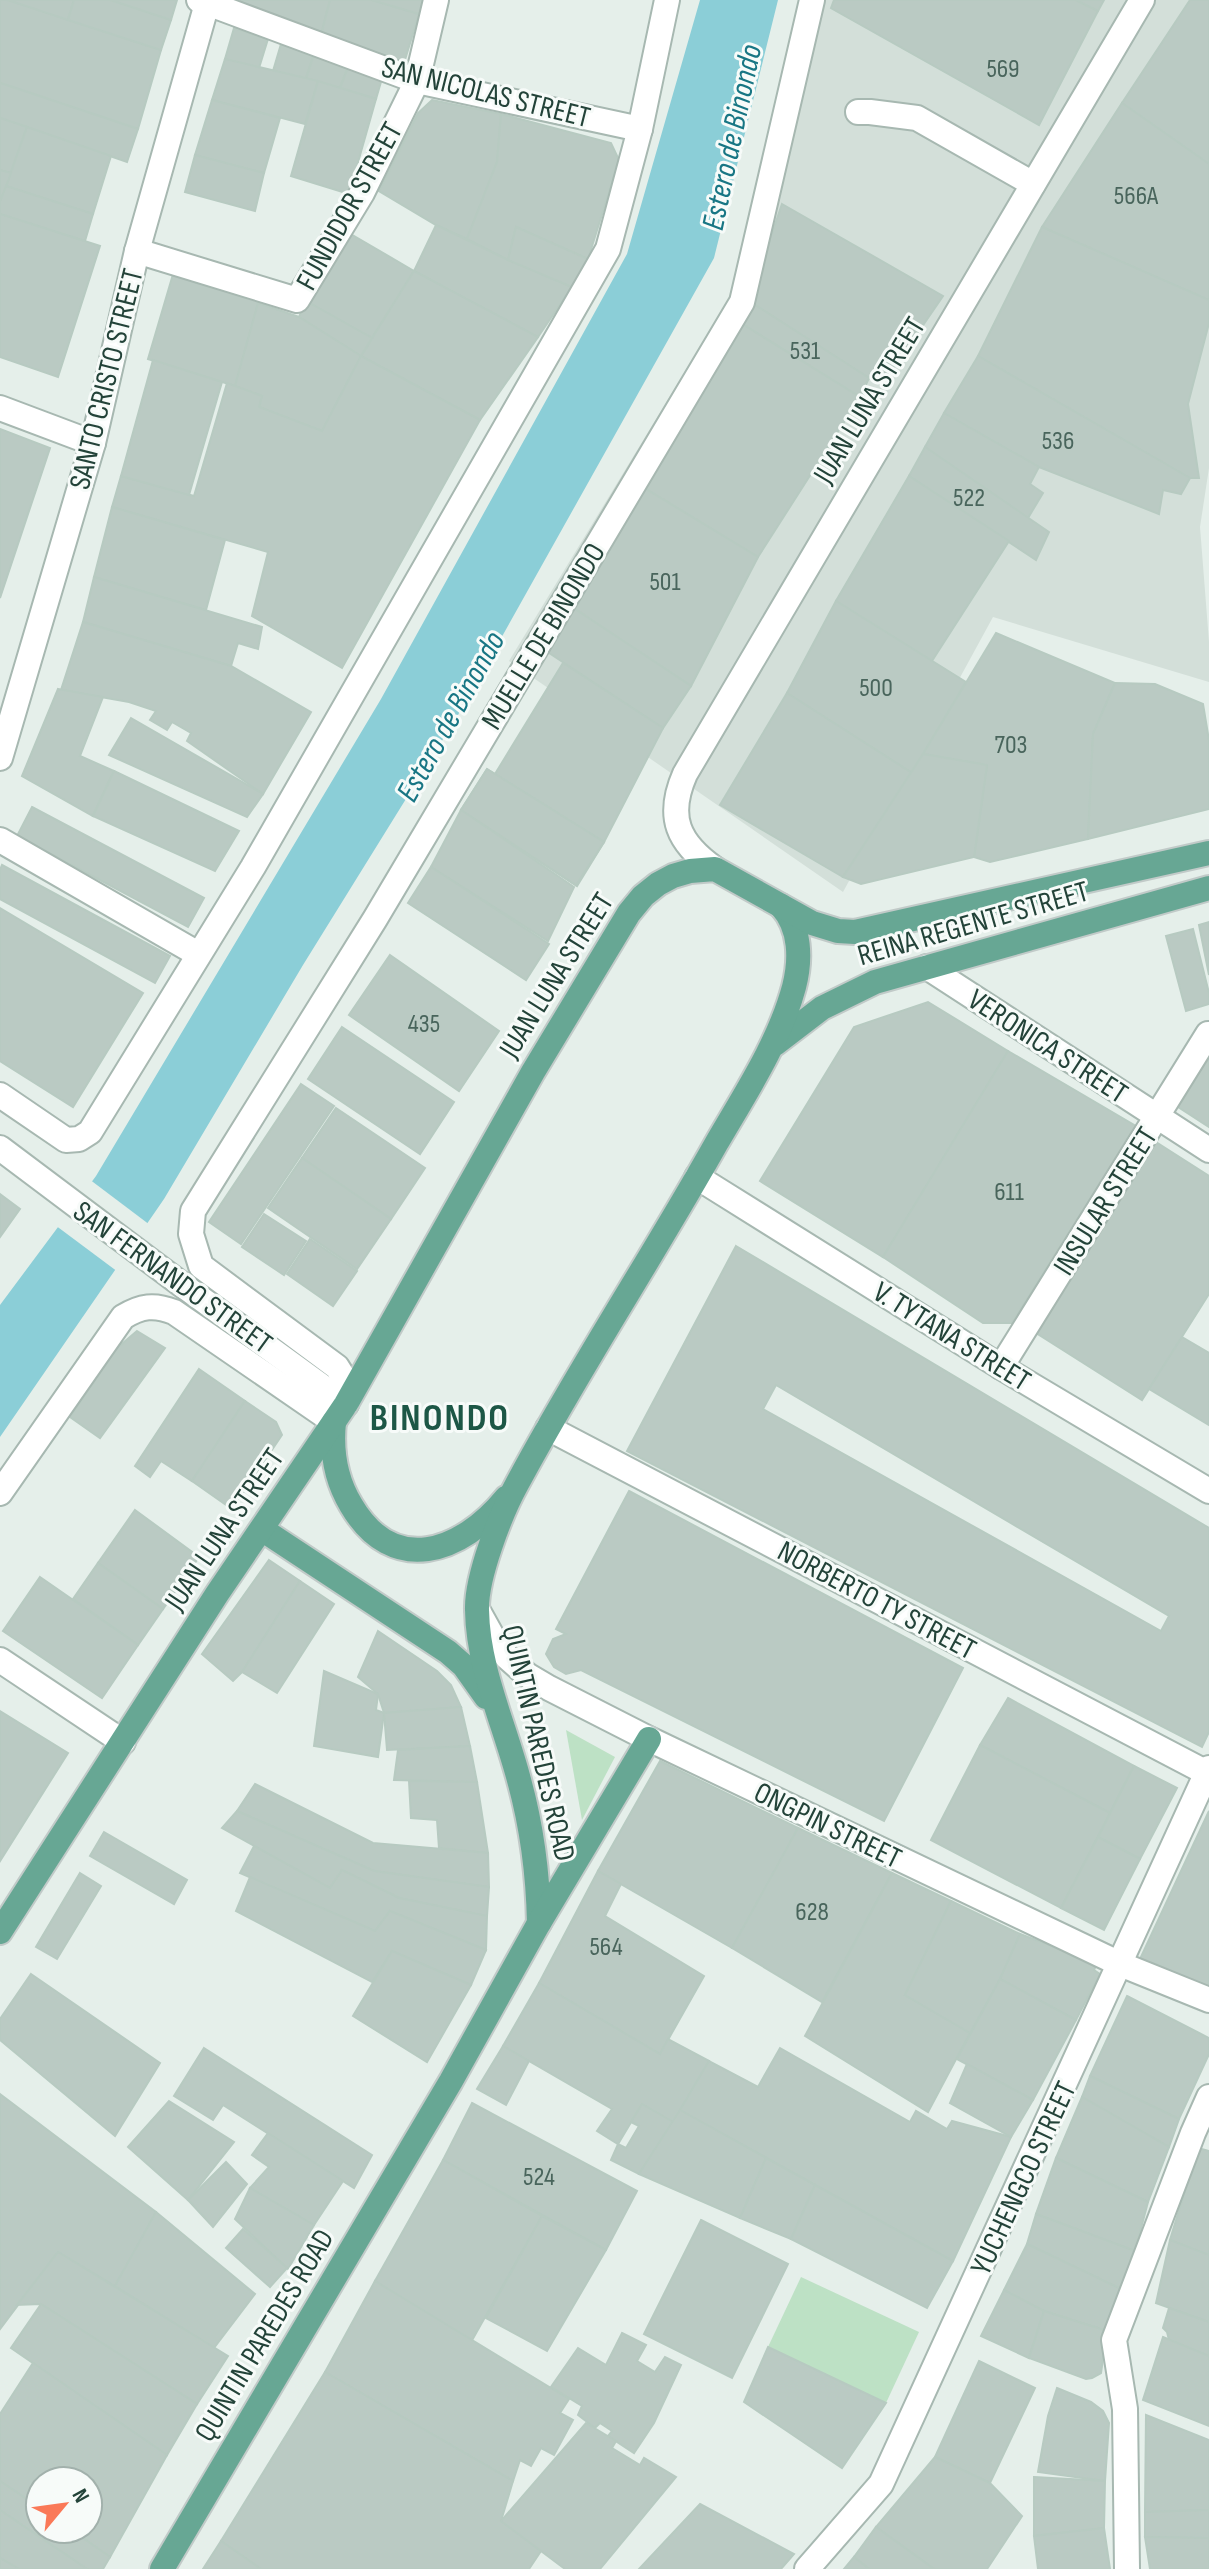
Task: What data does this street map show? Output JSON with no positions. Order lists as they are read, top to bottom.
{
  "streets": {
    "main road": ["JUAN LUNA STREET", "REINA REGENTE STREET", "QUINTIN PAREDES ROAD"],
    "street": [
      "SAN NICOLAS STREET",
      "FUNDIDOR STREET",
      "SANTO CRISTO STREET",
      "MUELLE DE BINONDO",
      "VERONICA STREET",
      "INSULAR STREET",
      "SAN FERNANDO STREET",
      "V. TYTANA STREET",
      "NORBERTO TY STREET",
      "ONGPIN STREET",
      "YUCHENGCO STREET"
    ]
  },
  "crossings": [
    ["SAN NICOLAS STREET", "FUNDIDOR STREET"],
    ["SAN NICOLAS STREET", "SANTO CRISTO STREET"],
    ["FUNDIDOR STREET", "SANTO CRISTO STREET"],
    ["JUAN LUNA STREET", "MUELLE DE BINONDO"],
    ["JUAN LUNA STREET", "SAN FERNANDO STREET"],
    ["MUELLE DE BINONDO", "SAN FERNANDO STREET"],
    ["REINA REGENTE STREET", "VERONICA STREET"],
    ["REINA REGENTE STREET", "QUINTIN PAREDES ROAD"],
    ["VERONICA STREET", "INSULAR STREET"],
    ["INSULAR STREET", "V. TYTANA STREET"],
    ["V. TYTANA STREET", "QUINTIN PAREDES ROAD"],
    ["NORBERTO TY STREET", "QUINTIN PAREDES ROAD"],
    ["NORBERTO TY STREET", "YUCHENGCO STREET"],
    ["QUINTIN PAREDES ROAD", "ONGPIN STREET"],
    ["ONGPIN STREET", "YUCHENGCO STREET"]
  ],
  "districts": ["BINONDO"],
  "water": ["Estero de Binondo"],
  "house_numbers": [
    "569",
    "566A",
    "531",
    "536",
    "522",
    "501",
    "500",
    "703",
    "435",
    "611",
    "628",
    "564",
    "524"
  ],
  "north": "top right"
}
